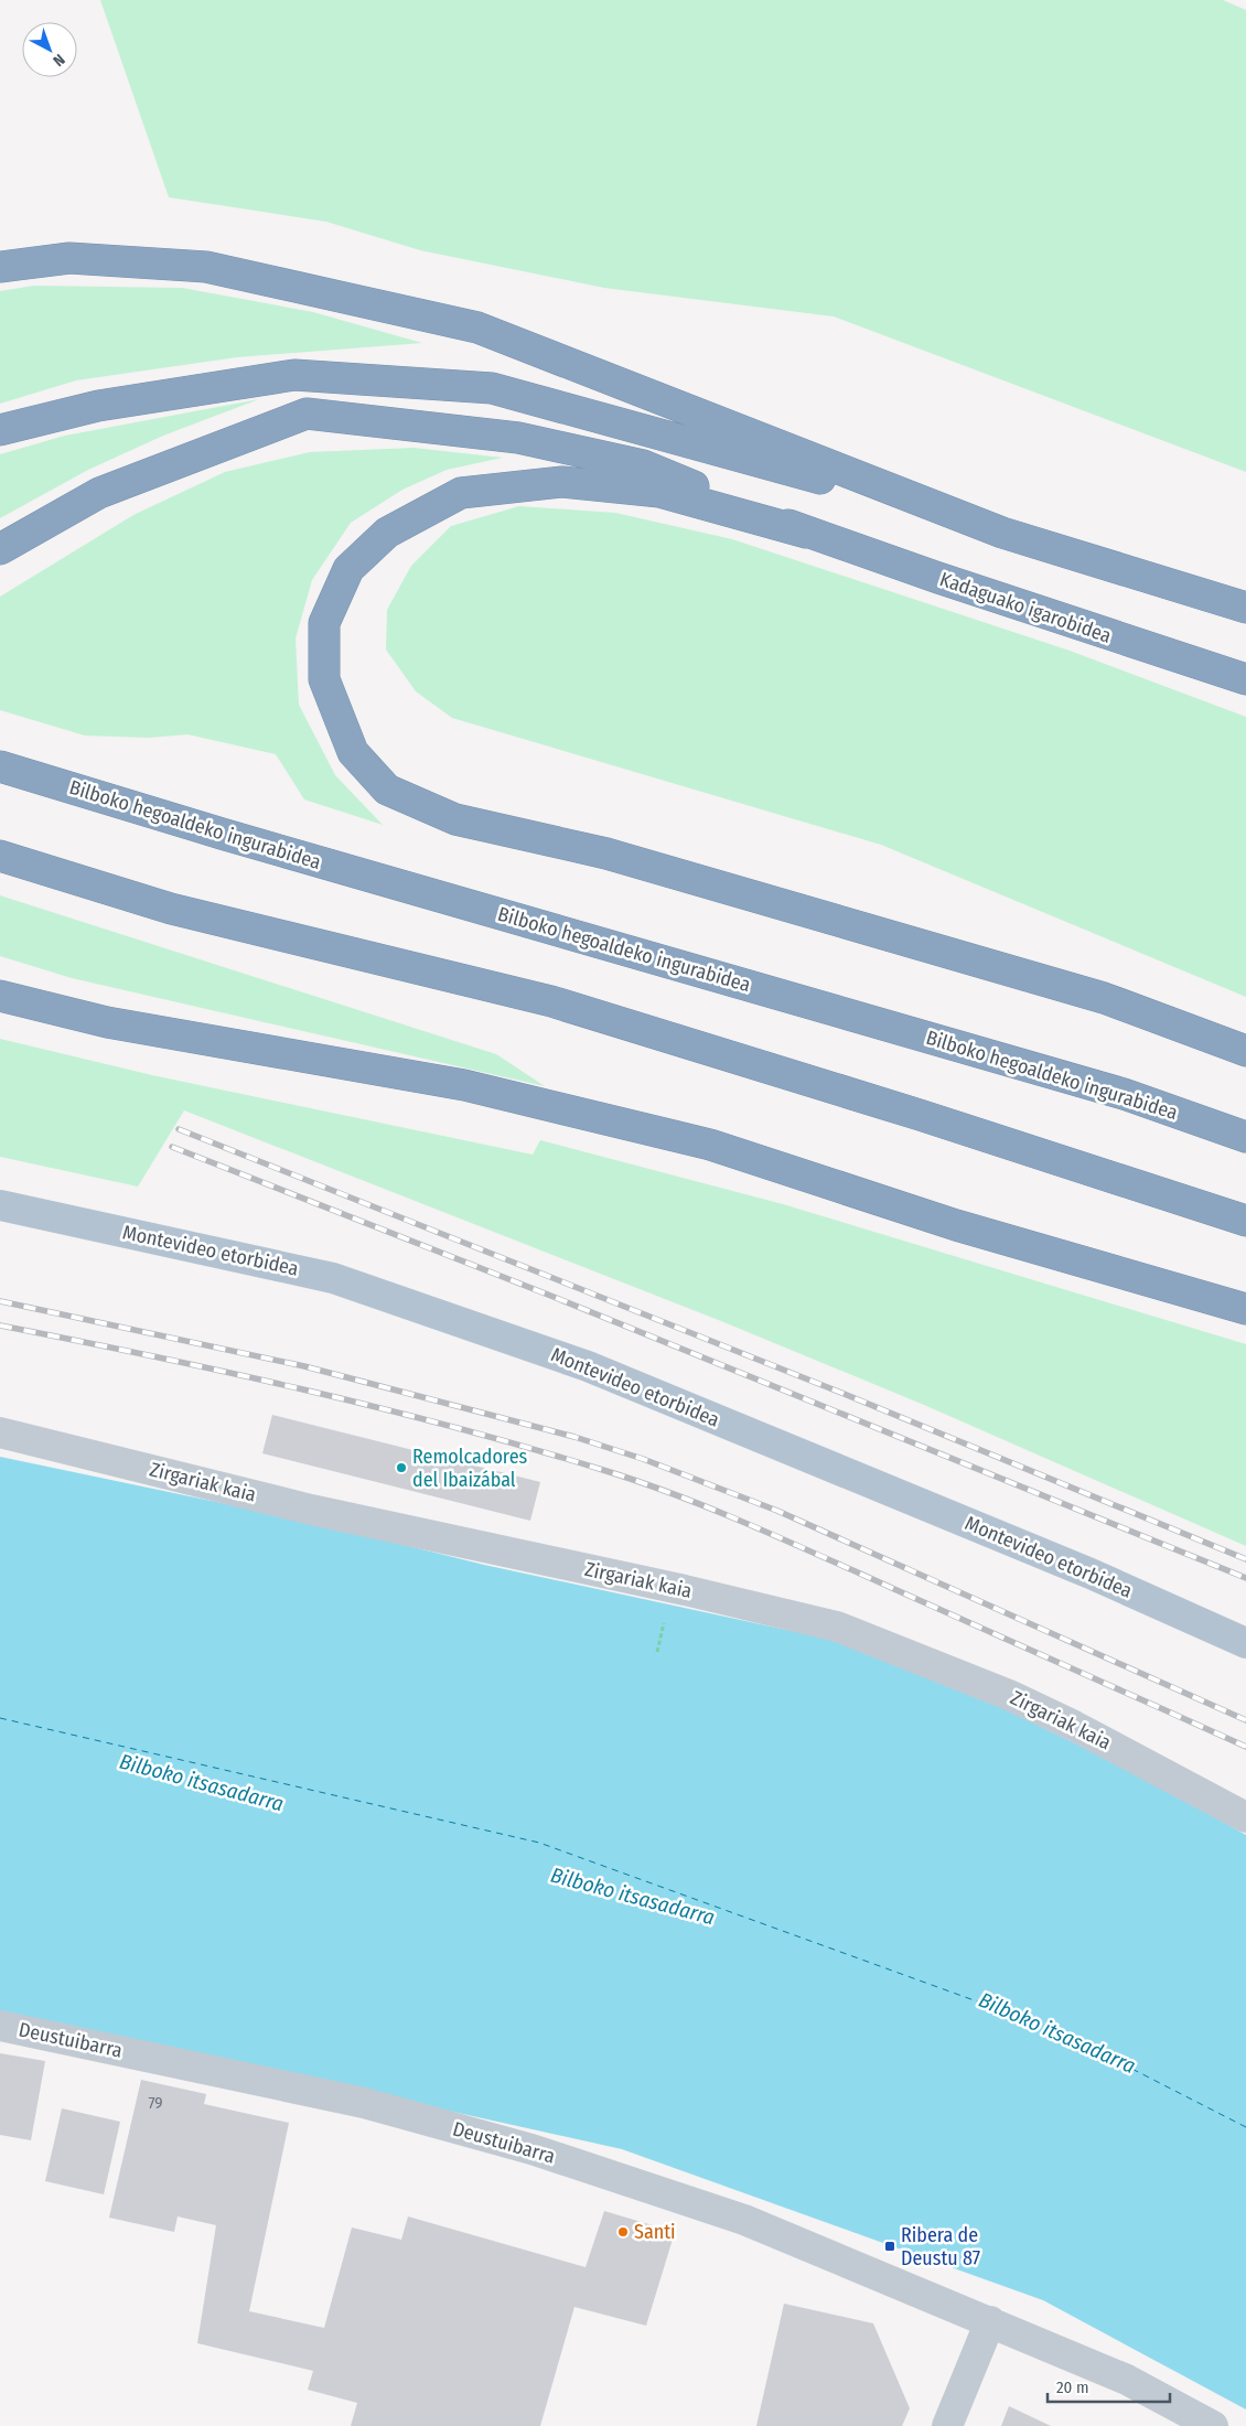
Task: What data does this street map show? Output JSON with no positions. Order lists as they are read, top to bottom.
{
  "streets": {
    "highway": ["Kadaguako igarobidea", "Bilboko hegoaldeko ingurabidea"],
    "main road": ["Montevideo etorbidea"],
    "street": ["Zirgariak kaia", "Deustuibarra"]
  },
  "water": ["Bilboko itsasadarra"],
  "places": {
    "other": ["Remolcadores del Ibaizábal", "Santi"],
    "transit": ["Ribera de Deustu 87"]
  },
  "house_numbers": ["79"],
  "scale_bar": "20 m",
  "north": "bottom right"
}
